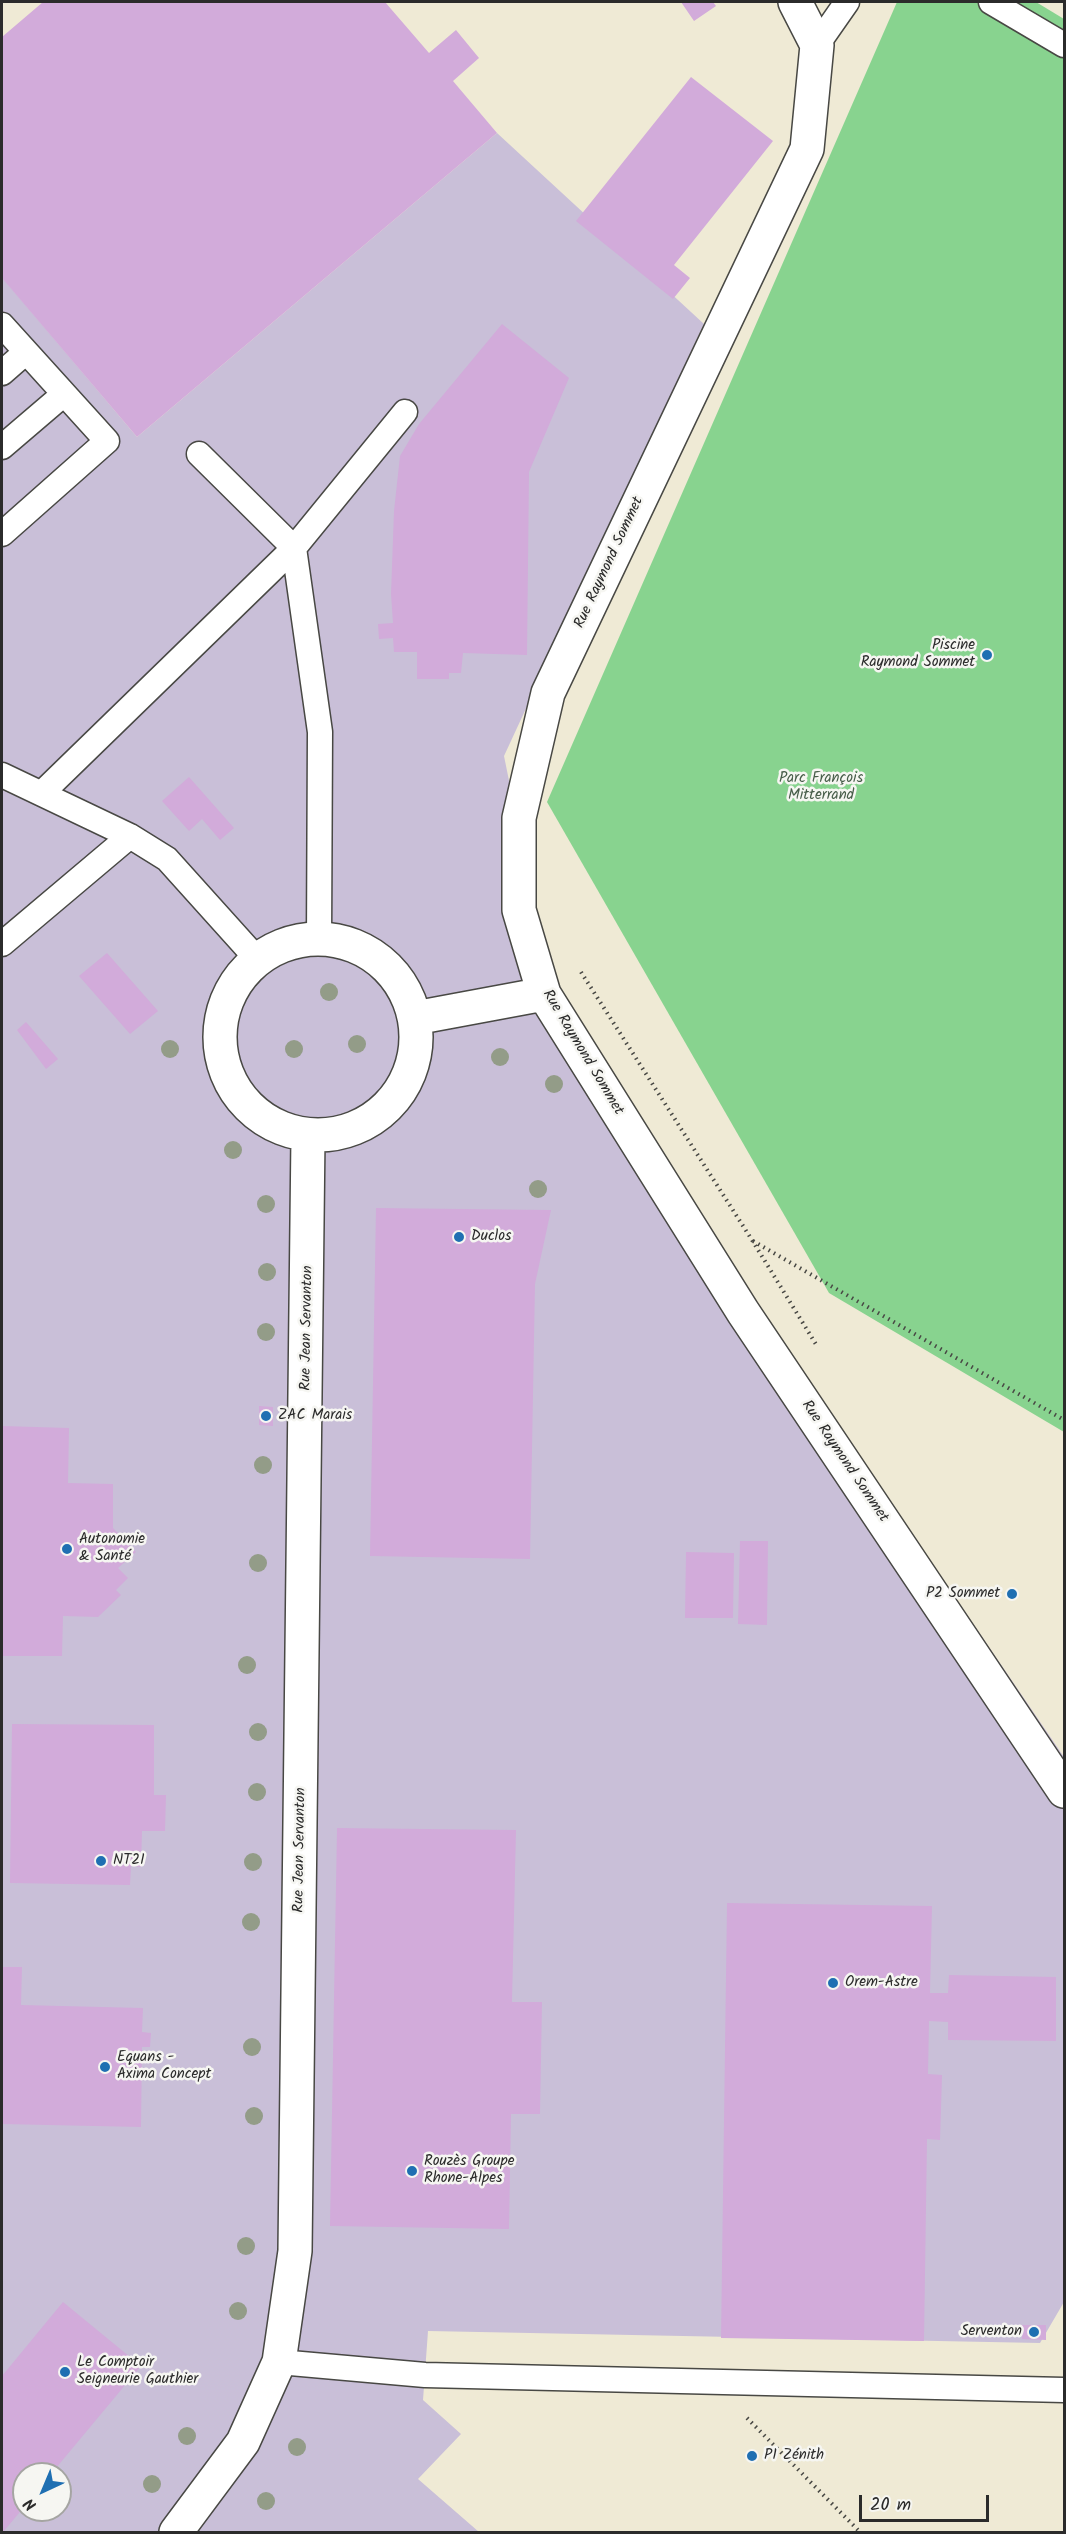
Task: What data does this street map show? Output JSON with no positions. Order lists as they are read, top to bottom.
{
  "streets": {
    "street": ["Rue Raymond Sommet", "Rue Jean Servanton"]
  },
  "parks": ["Parc François Mitterrand"],
  "places": [
    "Piscine Raymond Sommet",
    "Duclos",
    "ZAC Marais",
    "Autonomie & Santé",
    "P2 Sommet",
    "NT2I",
    "Orem-Astre",
    "Equans - Axima Concept",
    "Rouzès Groupe Rhone-Alpes",
    "Serventon",
    "Le Comptoir Seigneurie Gauthier",
    "P1 Zénith"
  ],
  "scale_bar": "20 m",
  "north": "bottom left"
}
